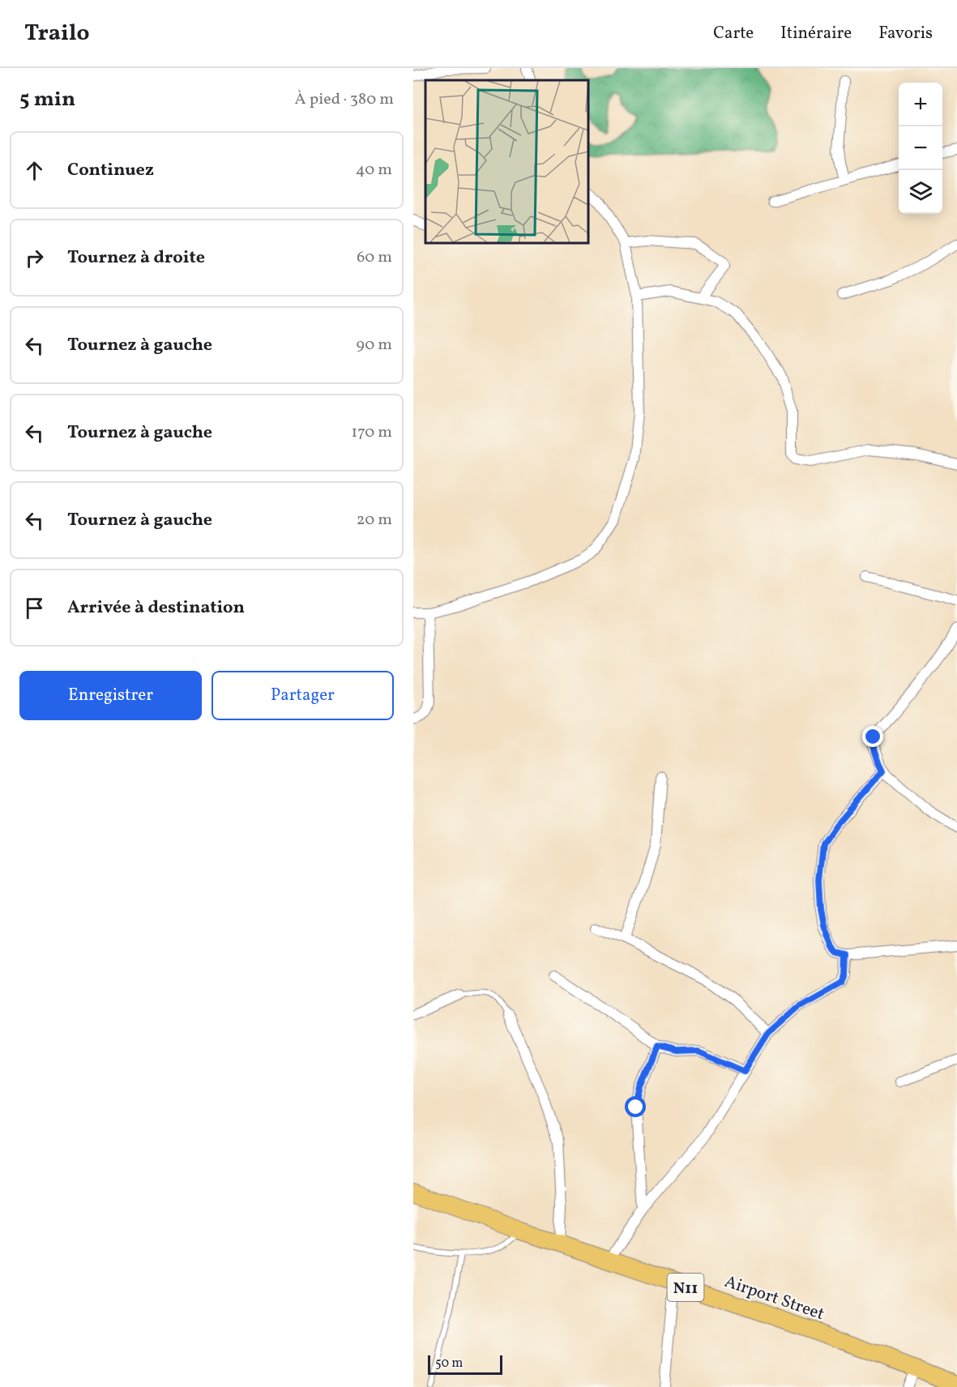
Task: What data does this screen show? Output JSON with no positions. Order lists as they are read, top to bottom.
{
  "streets": {
    "highway": ["N11", "Airport Street"]
  },
  "scale_bar": "50 m",
  "page": {
    "header": "Trailo",
    "nav": ["Carte", "Itinéraire", "Favoris"],
    "heading": ["5 min", "À pied · 380 m"],
    "map_buttons": ["+", "−"],
    "list": [
      ["Continuez", "40 m"],
      ["Tournez à droite", "60 m"],
      ["Tournez à gauche", "90 m"],
      ["Tournez à gauche", "170 m"],
      ["Tournez à gauche", "20 m"],
      "Arrivée à destination"
    ],
    "buttons": ["Enregistrer", "Partager"],
    "scale": "50 m"
  }
}
